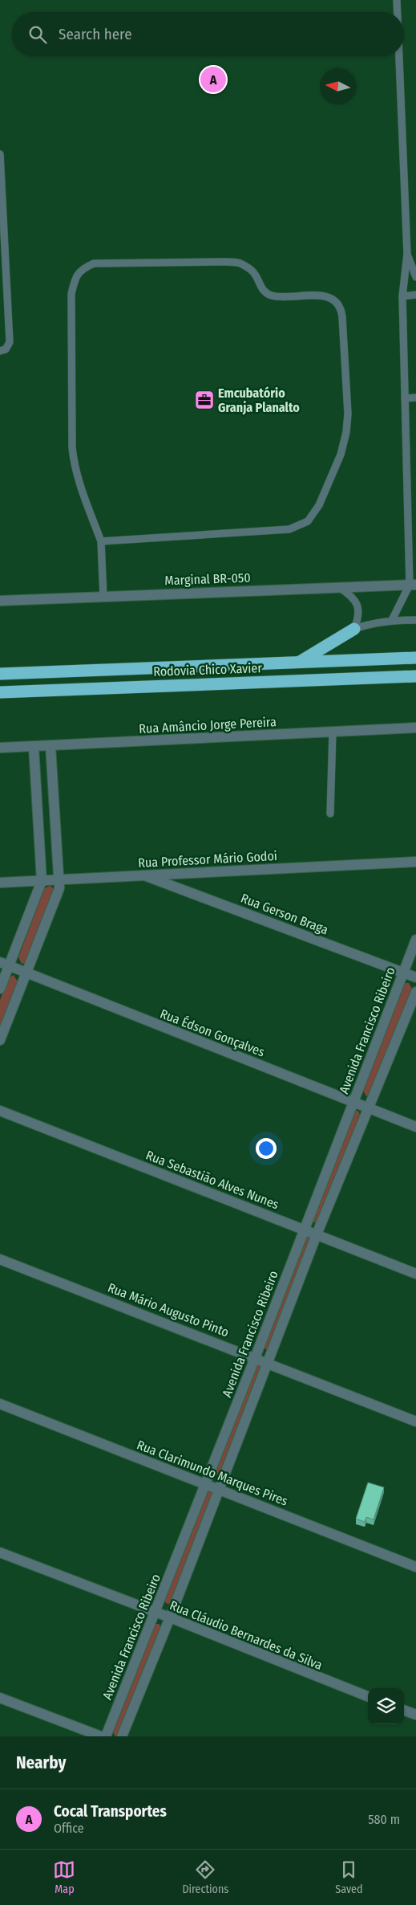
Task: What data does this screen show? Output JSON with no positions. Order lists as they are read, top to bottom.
{
  "streets": {
    "highway": ["Rodovia Chico Xavier"],
    "street": [
      "Marginal BR-050",
      "Rua Amâncio Jorge Pereira",
      "Rua Professor Mário Godoi",
      "Rua Gerson Braga",
      "Avenida Francisco Ribeiro",
      "Rua Édson Gonçalves",
      "Rua Sebastião Alves Nunes",
      "Rua Mário Augusto Pinto",
      "Rua Clarimundo Marques Pires",
      "Rua Cláudio Bernardes da Silva"
    ]
  },
  "crossings": [
    ["Rua Professor Mário Godoi", "Rua Gerson Braga"],
    ["Rua Gerson Braga", "Avenida Francisco Ribeiro"],
    ["Avenida Francisco Ribeiro", "Rua Édson Gonçalves"],
    ["Avenida Francisco Ribeiro", "Rua Sebastião Alves Nunes"],
    ["Avenida Francisco Ribeiro", "Rua Mário Augusto Pinto"],
    ["Avenida Francisco Ribeiro", "Rua Clarimundo Marques Pires"],
    ["Avenida Francisco Ribeiro", "Rua Cláudio Bernardes da Silva"]
  ],
  "places": {
    "office": ["Emcubatório Granja Planalto"]
  },
  "north": "left",
  "page": {
    "search": "Search here",
    "pins": "A",
    "heading": "Nearby",
    "list": [
      {
        "mark": "A",
        "name": "Cocal Transportes",
        "note": "Office",
        "value": "580 m"
      }
    ],
    "nav": ["Map", "Directions", "Saved"]
  }
}
